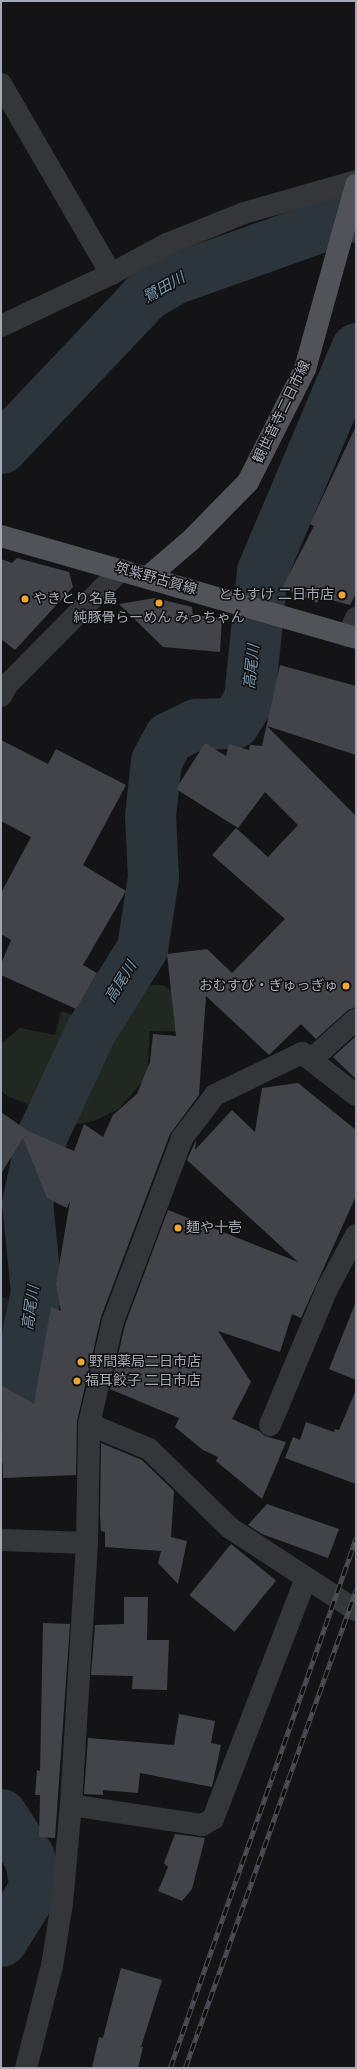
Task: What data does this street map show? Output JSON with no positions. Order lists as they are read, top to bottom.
{
  "streets": {
    "main road": ["観世音寺二日市線", "筑紫野古賀線"]
  },
  "crossings": [
    ["観世音寺二日市線", "筑紫野古賀線"]
  ],
  "water": ["鷺田川", "高尾川"],
  "places": [
    "ともすけ 二日市店",
    "やきとり名島",
    "純豚骨らーめん みっちゃん",
    "おむすび・ぎゅっぎゅ",
    "麺や十壱",
    "野間薬局二日市店",
    "福耳餃子 二日市店"
  ]
}
